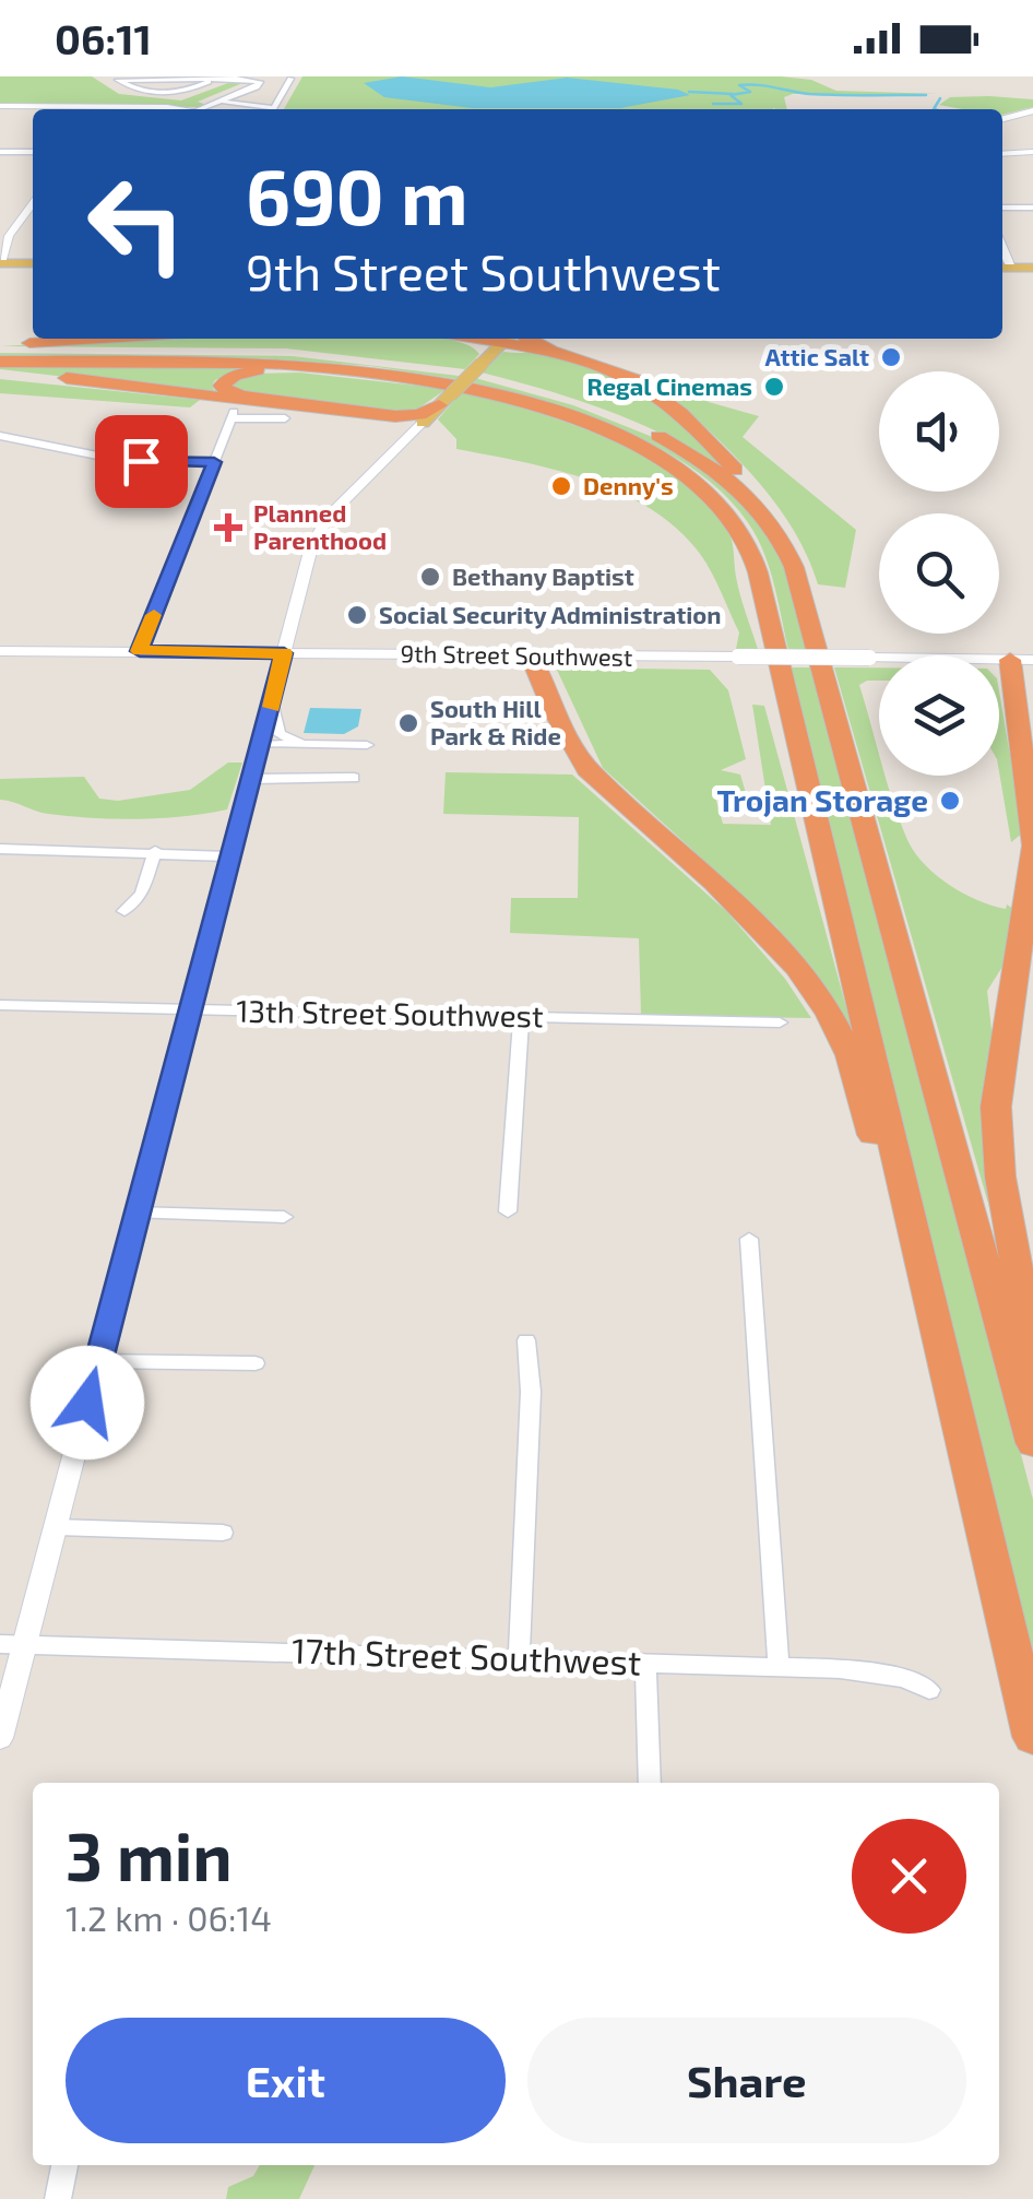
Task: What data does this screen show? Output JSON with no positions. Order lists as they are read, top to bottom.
{
  "streets": {
    "main road": ["9th Street Southwest"],
    "street": ["13th Street Southwest", "17th Street Southwest"]
  },
  "places": {
    "other": [
      "Attic Salt",
      "Regal Cinemas",
      "Denny's",
      "Bethany Baptist",
      "Social Security Administration",
      "South Hill Park & Ride",
      "Trojan Storage"
    ],
    "health": ["Planned Parenthood"]
  },
  "page": {
    "status": "06:11",
    "turn": ["690 m", "9th Street Southwest"],
    "heading": ["3 min", "1.2 km · 06:14"],
    "buttons": ["Exit", "Share"]
  }
}
